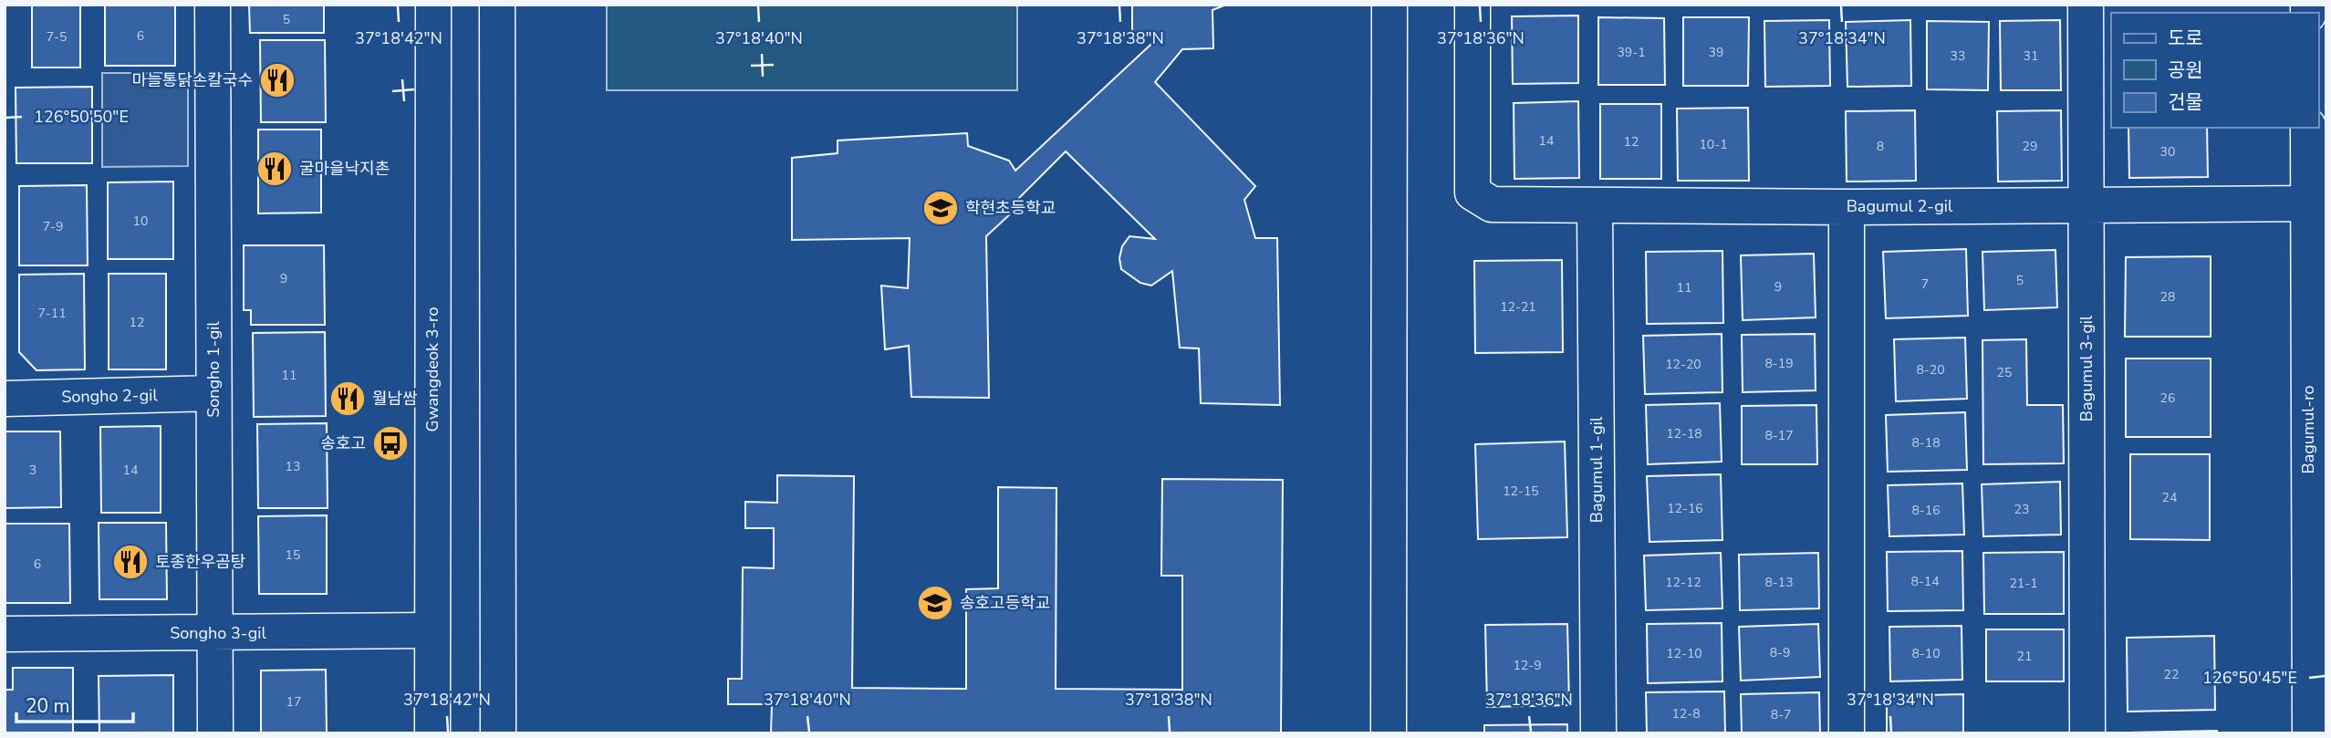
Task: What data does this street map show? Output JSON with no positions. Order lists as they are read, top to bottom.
{
  "streets": {
    "street": [
      "Bagumul 2-gil",
      "Bagumul 3-gil",
      "Songho 1-gil",
      "Gwangdeok 3-ro",
      "Songho 2-gil",
      "Bagumul-ro",
      "Bagumul 1-gil",
      "Songho 3-gil"
    ]
  },
  "crossings": [
    ["Bagumul 2-gil", "Bagumul 3-gil"],
    ["Bagumul 2-gil", "Bagumul-ro"],
    ["Bagumul 2-gil", "Bagumul 1-gil"],
    ["Songho 1-gil", "Songho 2-gil"],
    ["Songho 1-gil", "Songho 3-gil"],
    ["Gwangdeok 3-ro", "Songho 3-gil"]
  ],
  "places": {
    "restaurant": [
      "마늘통닭손칼국수",
      "굴마을낙지촌",
      "월남쌈",
      "토종한우곰탕"
    ],
    "school or university": ["학현초등학교", "송호고등학교"],
    "bus stop": ["송호고"]
  },
  "house_numbers": [
    "5",
    "6",
    "7-5",
    "39-1",
    "39",
    "33",
    "31",
    "14",
    "12",
    "10-1",
    "8",
    "29",
    "30",
    "10",
    "7-9",
    "9",
    "5",
    "7",
    "9",
    "11",
    "28",
    "12-21",
    "7-11",
    "12",
    "8-19",
    "12-20",
    "8-20",
    "25",
    "11",
    "26",
    "12-18",
    "8-17",
    "8-18",
    "13",
    "3",
    "14",
    "12-15",
    "24",
    "12-16",
    "23",
    "8-16",
    "15",
    "6",
    "8-14",
    "12-12",
    "8-13",
    "21-1",
    "8-9",
    "12-10",
    "8-10",
    "21",
    "12-9",
    "22",
    "17",
    "12-8",
    "8-7"
  ],
  "legend": ["도로", "공원", "건물"],
  "scale_bar": "20 m",
  "coordinates": [
    "37°18'42\"N",
    "37°18'40\"N",
    "37°18'38\"N",
    "37°18'36\"N",
    "37°18'34\"N",
    "126°50'50\"E",
    "126°50'45\"E"
  ]
}
